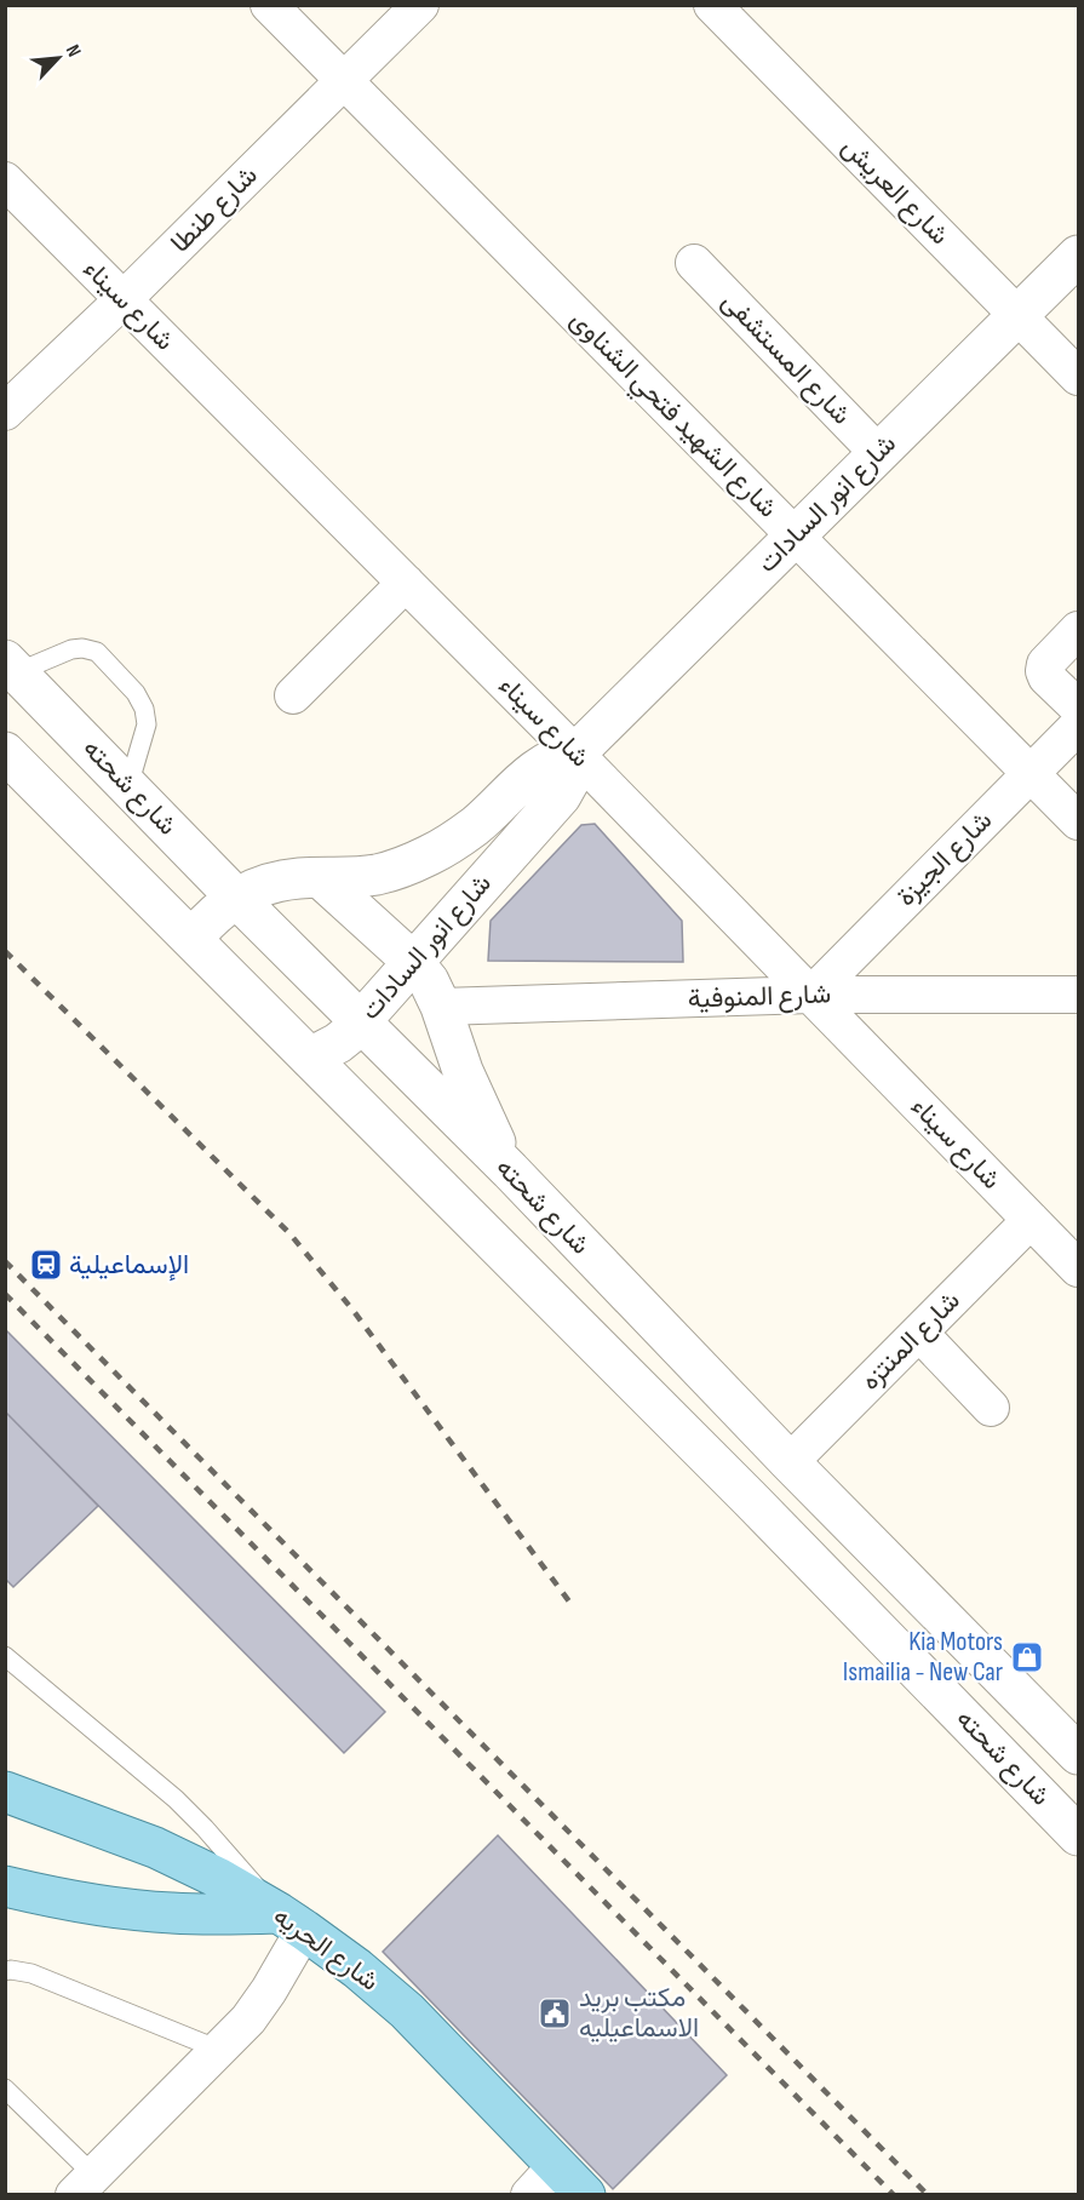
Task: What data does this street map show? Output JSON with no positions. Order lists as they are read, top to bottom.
{
  "streets": {
    "main road": ["شارع انور السادات", "شارع شحته", "شارع الحريه"],
    "street": [
      "شارع العريش",
      "شارع طنطا",
      "شارع سيناء",
      "شارع المستشفى",
      "شارع الشهيد فتحي الشناوى",
      "شارع الجيزة",
      "شارع المنوفية",
      "شارع المنتزه"
    ]
  },
  "crossings": [
    ["شارع العريش", "شارع انور السادات"],
    ["شارع طنطا", "شارع سيناء"],
    ["شارع طنطا", "شارع الشهيد فتحي الشناوى"],
    ["شارع سيناء", "شارع انور السادات"],
    ["شارع سيناء", "شارع الجيزة"],
    ["شارع سيناء", "شارع المنوفية"],
    ["شارع سيناء", "شارع المنتزه"],
    ["شارع المستشفى", "شارع انور السادات"],
    ["شارع الشهيد فتحي الشناوى", "شارع انور السادات"],
    ["شارع الشهيد فتحي الشناوى", "شارع الجيزة"],
    ["شارع انور السادات", "شارع شحته"],
    ["شارع شحته", "شارع المنتزه"],
    ["شارع الجيزة", "شارع المنوفية"]
  ],
  "places": {
    "station": ["الإسماعيلية"],
    "shop": ["Kia Motors Ismailia - New Car"],
    "public building": ["مكتب بريد الاسماعيليه"]
  },
  "north": "top right"
}
